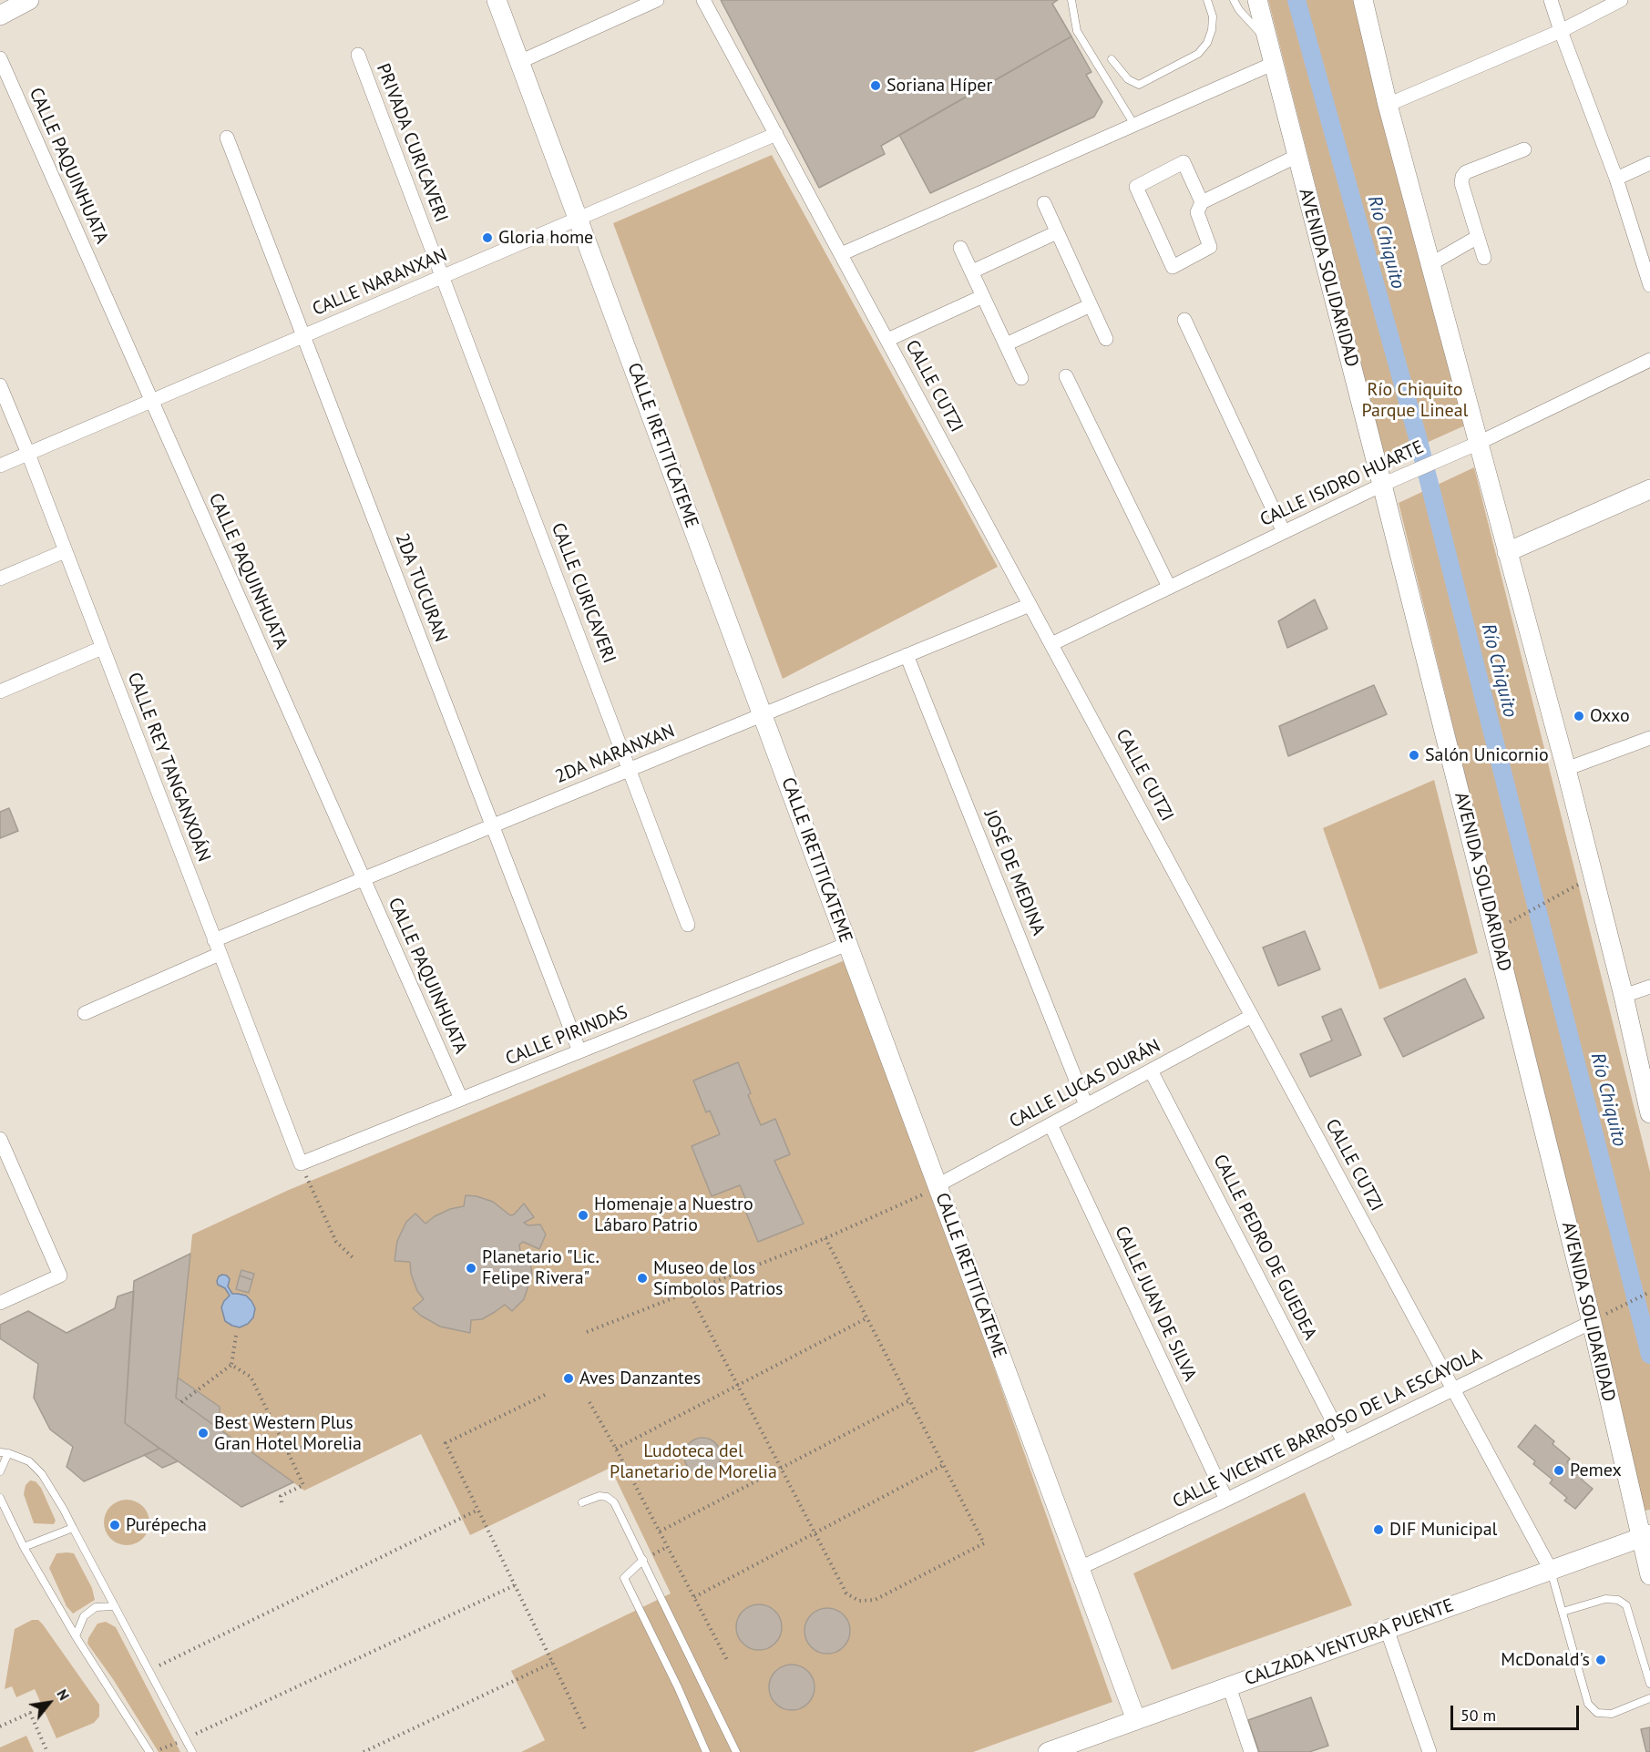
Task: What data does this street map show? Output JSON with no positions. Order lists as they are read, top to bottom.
{
  "streets": {
    "main road": ["AVENIDA SOLIDARIDAD", "CALLE IRETITICATEME", "CALZADA VENTURA PUENTE"],
    "street": [
      "PRIVADA CURICAVERI",
      "CALLE PAQUINHUATA",
      "CALLE NARANXAN",
      "CALLE CUTZI",
      "CALLE ISIDRO HUARTE",
      "2DA TUCURAN",
      "CALLE CURICAVERI",
      "2DA NARANXAN",
      "CALLE REY TANGANXOÁN",
      "JOSÉ DE MEDINA",
      "CALLE PIRINDAS",
      "CALLE LUCAS DURÁN",
      "CALLE PEDRO DE GUEDEA",
      "CALLE JUAN DE SILVA",
      "CALLE VICENTE BARROSO DE LA ESCAYOLA"
    ]
  },
  "crossings": [
    ["PRIVADA CURICAVERI", "CALLE NARANXAN"],
    ["PRIVADA CURICAVERI", "CALLE CURICAVERI"],
    ["CALLE PAQUINHUATA", "CALLE NARANXAN"],
    ["CALLE PAQUINHUATA", "2DA NARANXAN"],
    ["CALLE PAQUINHUATA", "CALLE PIRINDAS"],
    ["AVENIDA SOLIDARIDAD", "CALLE ISIDRO HUARTE"],
    ["AVENIDA SOLIDARIDAD", "CALLE VICENTE BARROSO DE LA ESCAYOLA"],
    ["AVENIDA SOLIDARIDAD", "CALZADA VENTURA PUENTE"],
    ["CALLE NARANXAN", "CALLE CUTZI"],
    ["CALLE NARANXAN", "CALLE IRETITICATEME"],
    ["CALLE NARANXAN", "2DA TUCURAN"],
    ["CALLE NARANXAN", "CALLE CURICAVERI"],
    ["CALLE NARANXAN", "CALLE REY TANGANXOÁN"],
    ["CALLE CUTZI", "CALLE ISIDRO HUARTE"],
    ["CALLE CUTZI", "2DA NARANXAN"],
    ["CALLE CUTZI", "CALLE LUCAS DURÁN"],
    ["CALLE CUTZI", "CALLE VICENTE BARROSO DE LA ESCAYOLA"],
    ["CALLE CUTZI", "CALZADA VENTURA PUENTE"],
    ["CALLE IRETITICATEME", "2DA NARANXAN"],
    ["CALLE IRETITICATEME", "CALLE PIRINDAS"],
    ["CALLE IRETITICATEME", "CALLE LUCAS DURÁN"],
    ["CALLE IRETITICATEME", "CALLE VICENTE BARROSO DE LA ESCAYOLA"],
    ["CALLE IRETITICATEME", "CALZADA VENTURA PUENTE"],
    ["2DA TUCURAN", "2DA NARANXAN"],
    ["2DA TUCURAN", "CALLE PIRINDAS"],
    ["CALLE CURICAVERI", "2DA NARANXAN"],
    ["2DA NARANXAN", "CALLE REY TANGANXOÁN"],
    ["2DA NARANXAN", "JOSÉ DE MEDINA"],
    ["CALLE REY TANGANXOÁN", "CALLE PIRINDAS"],
    ["JOSÉ DE MEDINA", "CALLE LUCAS DURÁN"],
    ["CALLE LUCAS DURÁN", "CALLE PEDRO DE GUEDEA"],
    ["CALLE LUCAS DURÁN", "CALLE JUAN DE SILVA"],
    ["CALLE PEDRO DE GUEDEA", "CALLE VICENTE BARROSO DE LA ESCAYOLA"],
    ["CALLE JUAN DE SILVA", "CALLE VICENTE BARROSO DE LA ESCAYOLA"]
  ],
  "water": ["Río Chiquito"],
  "parks": ["Río Chiquito Parque Lineal", "Ludoteca del Planetario de Morelia"],
  "places": [
    "Soriana Híper",
    "Gloria home",
    "Oxxo",
    "Salón Unicornio",
    "Homenaje a Nuestro Lábaro Patrio",
    "Planetario \"Lic. Felipe Rivera\"",
    "Museo de los Símbolos Patrios",
    "Aves Danzantes",
    "Best Western Plus Gran Hotel Morelia",
    "Pemex",
    "Purépecha",
    "DIF Municipal",
    "McDonald's"
  ],
  "scale_bar": "50 m",
  "north": "top right"
}
